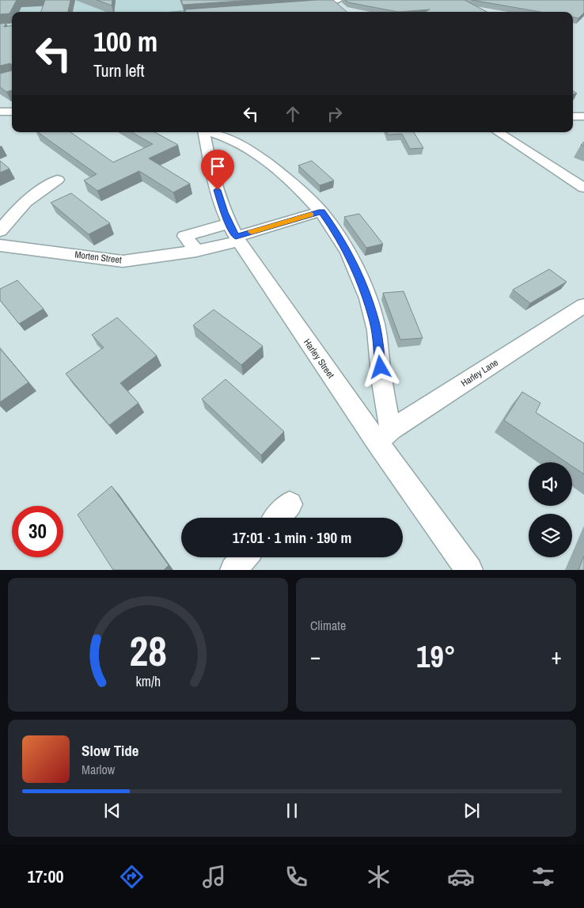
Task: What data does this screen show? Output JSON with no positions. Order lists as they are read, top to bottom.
{
  "streets": {
    "street": ["Morten Street", "Harley Street", "Harley Lane"]
  },
  "crossings": [
    ["Morten Street", "Harley Street"],
    ["Harley Street", "Harley Lane"]
  ],
  "page": {
    "turn": ["100 m", "Turn left"],
    "limit": "30",
    "trip": "17:01 · 1 min · 190 m",
    "tile": "Climate",
    "heat": ["−", "19°", "+"],
    "song": ["Slow Tide", "Marlow"],
    "tabs": "17:00",
    "gauge": ["28", "km/h"]
  }
}
